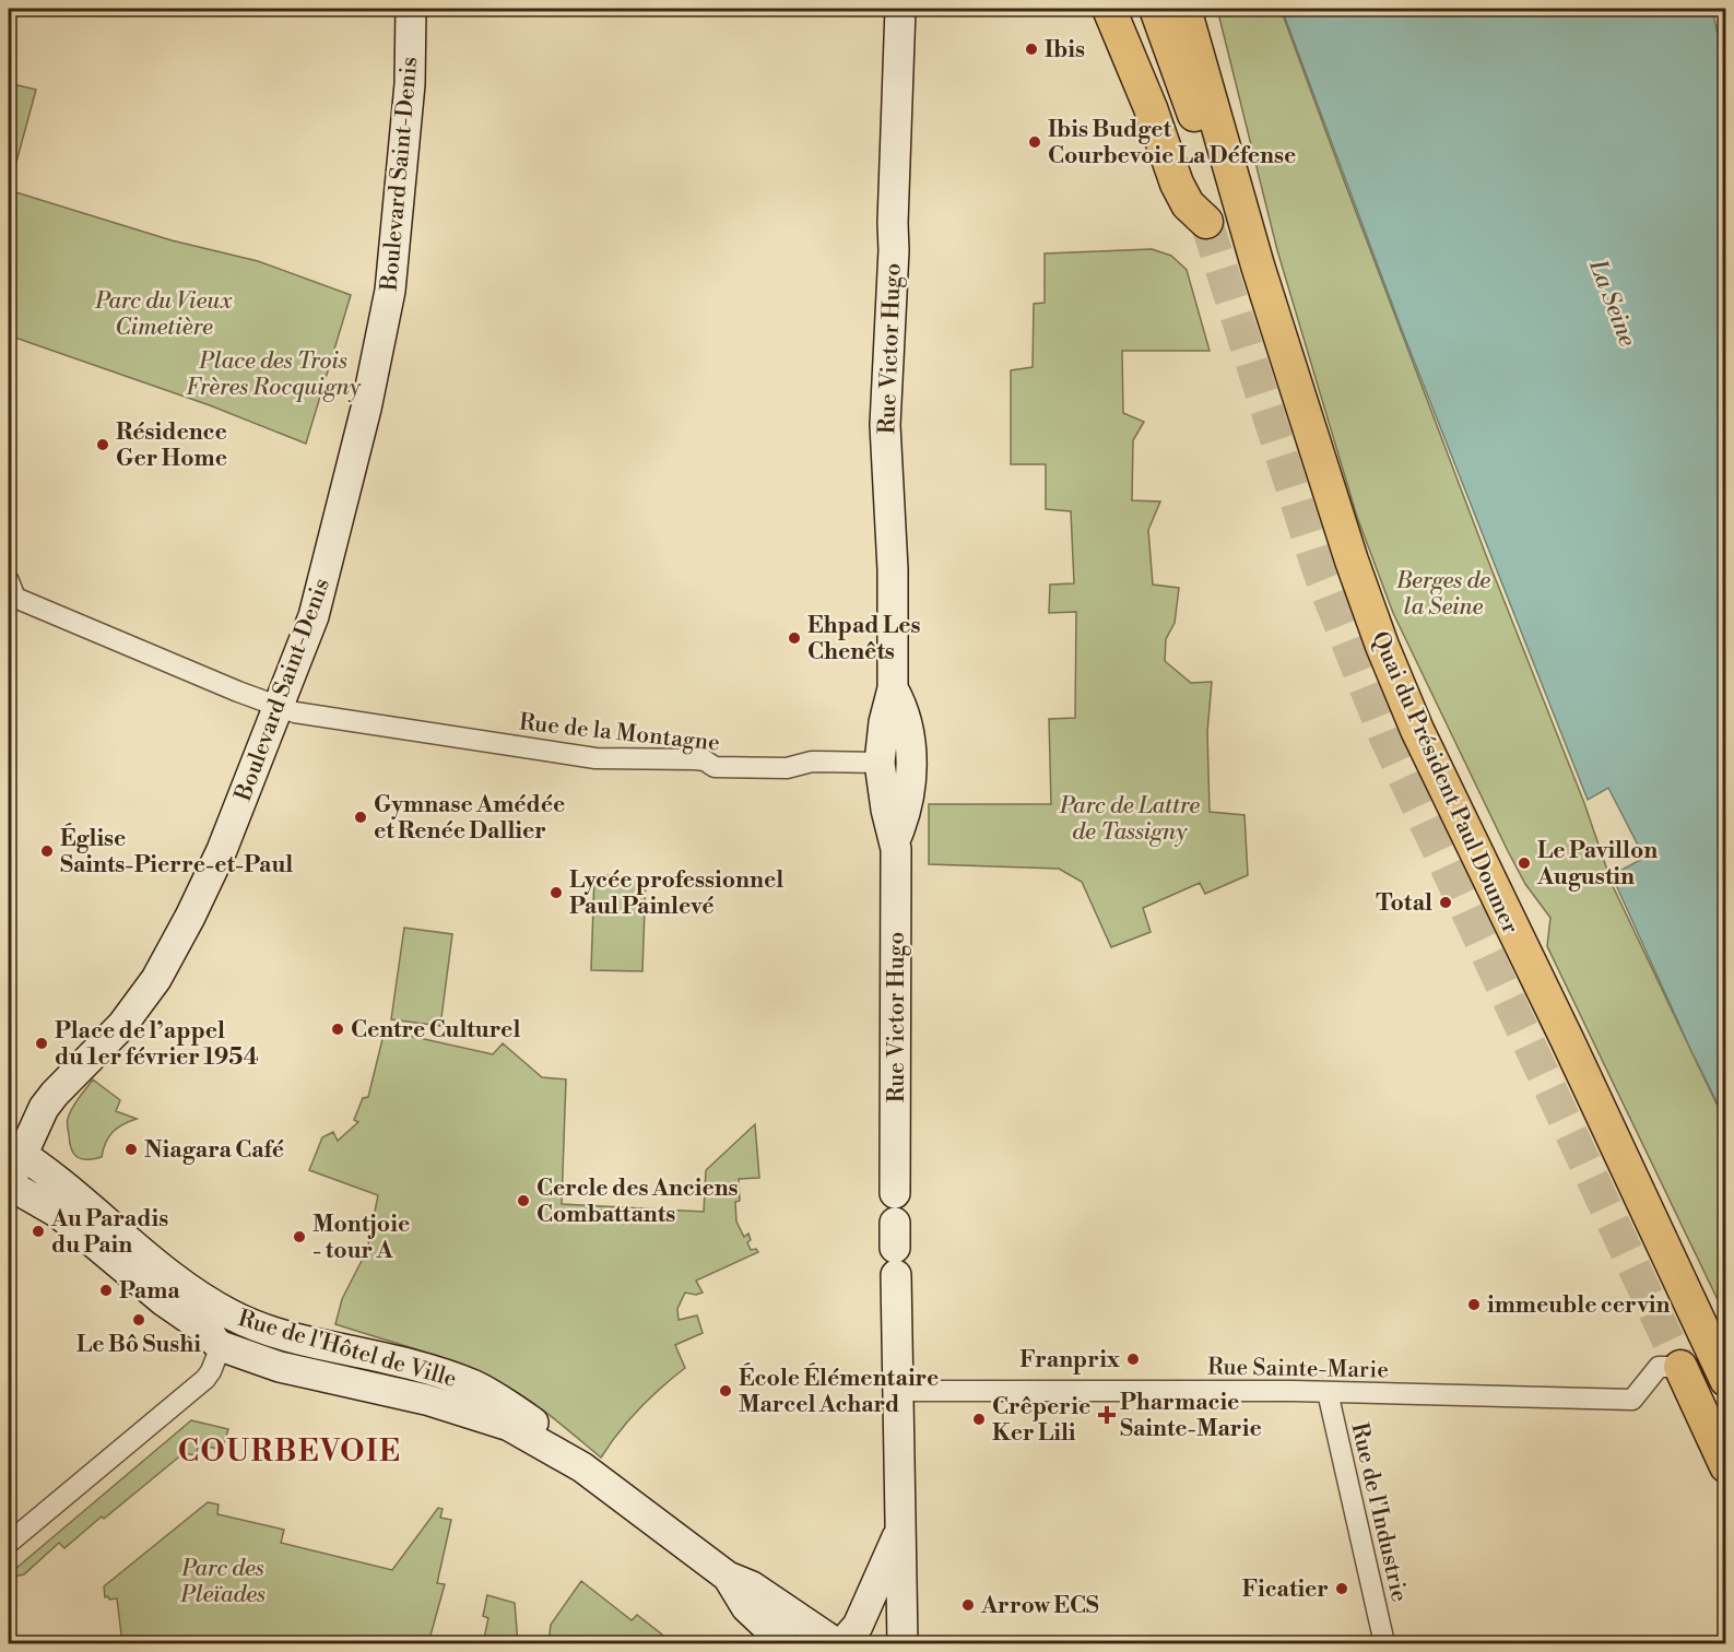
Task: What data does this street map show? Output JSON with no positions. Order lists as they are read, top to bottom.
{
  "streets": {
    "main road": [
      "Boulevard Saint-Denis",
      "Rue Victor Hugo",
      "Quai du Président Paul Doumer",
      "Rue de l'Hôtel de Ville"
    ],
    "street": ["Rue de la Montagne", "Rue Sainte-Marie", "Rue de l'Industrie"]
  },
  "crossings": [
    ["Boulevard Saint-Denis", "Rue de la Montagne"],
    ["Boulevard Saint-Denis", "Rue de l'Hôtel de Ville"],
    ["Rue Victor Hugo", "Rue de la Montagne"],
    ["Rue Sainte-Marie", "Rue de l'Industrie"]
  ],
  "districts": ["COURBEVOIE"],
  "water": ["La Seine"],
  "parks": [
    "Parc du Vieux Cimetière",
    "Place des Trois Frères Rocquigny",
    "Berges de la Seine",
    "Parc de Lattre de Tassigny",
    "Parc des Pleïades"
  ],
  "places": {
    "other": [
      "Ibis",
      "Ibis Budget Courbevoie La Défense",
      "Résidence Ger Home",
      "Ehpad Les Chenêts",
      "Gymnase Amédée et Renée Dallier",
      "Église Saints-Pierre-et-Paul",
      "Le Pavillon Augustin",
      "Lycée professionnel Paul Painlevé",
      "Total",
      "Centre Culturel",
      "Place de l’appel du 1er février 1954",
      "Niagara Café",
      "Cercle des Anciens Combattants",
      "Au Paradis du Pain",
      "Montjoie - tour A",
      "Pama",
      "immeuble cervin",
      "Le Bô Sushi",
      "Franprix",
      "École Élémentaire Marcel Achard",
      "Crêperie Ker Lili",
      "Ficatier",
      "Arrow ECS"
    ],
    "health": ["Pharmacie Sainte-Marie"]
  }
}
